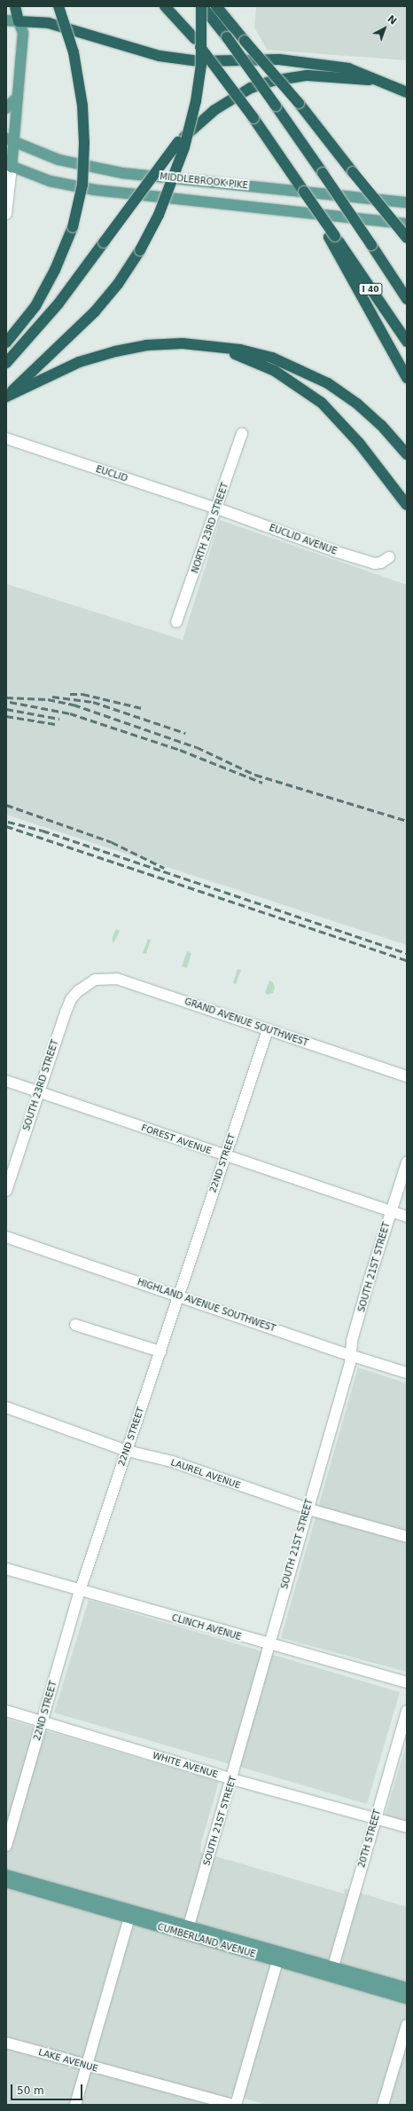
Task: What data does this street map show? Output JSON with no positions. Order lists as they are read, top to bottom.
{
  "streets": {
    "highway": ["I 40"],
    "main road": ["MIDDLEBROOK PIKE", "CUMBERLAND AVENUE"],
    "street": [
      "EUCLID",
      "NORTH 23RD STREET",
      "EUCLID AVENUE",
      "GRAND AVENUE SOUTHWEST",
      "SOUTH 23RD STREET",
      "FOREST AVENUE",
      "22ND STREET",
      "SOUTH 21ST STREET",
      "HIGHLAND AVENUE SOUTHWEST",
      "LAUREL AVENUE",
      "CLINCH AVENUE",
      "WHITE AVENUE",
      "20TH STREET",
      "LAKE AVENUE"
    ]
  },
  "crossings": [
    ["EUCLID", "NORTH 23RD STREET"],
    ["EUCLID", "EUCLID AVENUE"],
    ["NORTH 23RD STREET", "EUCLID AVENUE"],
    ["GRAND AVENUE SOUTHWEST", "SOUTH 23RD STREET"],
    ["GRAND AVENUE SOUTHWEST", "22ND STREET"],
    ["SOUTH 23RD STREET", "FOREST AVENUE"],
    ["FOREST AVENUE", "22ND STREET"],
    ["FOREST AVENUE", "SOUTH 21ST STREET"],
    ["22ND STREET", "HIGHLAND AVENUE SOUTHWEST"],
    ["22ND STREET", "LAUREL AVENUE"],
    ["22ND STREET", "CLINCH AVENUE"],
    ["22ND STREET", "WHITE AVENUE"],
    ["SOUTH 21ST STREET", "HIGHLAND AVENUE SOUTHWEST"],
    ["SOUTH 21ST STREET", "LAUREL AVENUE"],
    ["SOUTH 21ST STREET", "CLINCH AVENUE"],
    ["SOUTH 21ST STREET", "WHITE AVENUE"],
    ["SOUTH 21ST STREET", "CUMBERLAND AVENUE"],
    ["WHITE AVENUE", "20TH STREET"],
    ["20TH STREET", "CUMBERLAND AVENUE"]
  ],
  "scale_bar": "50 m",
  "north": "top right"
}
